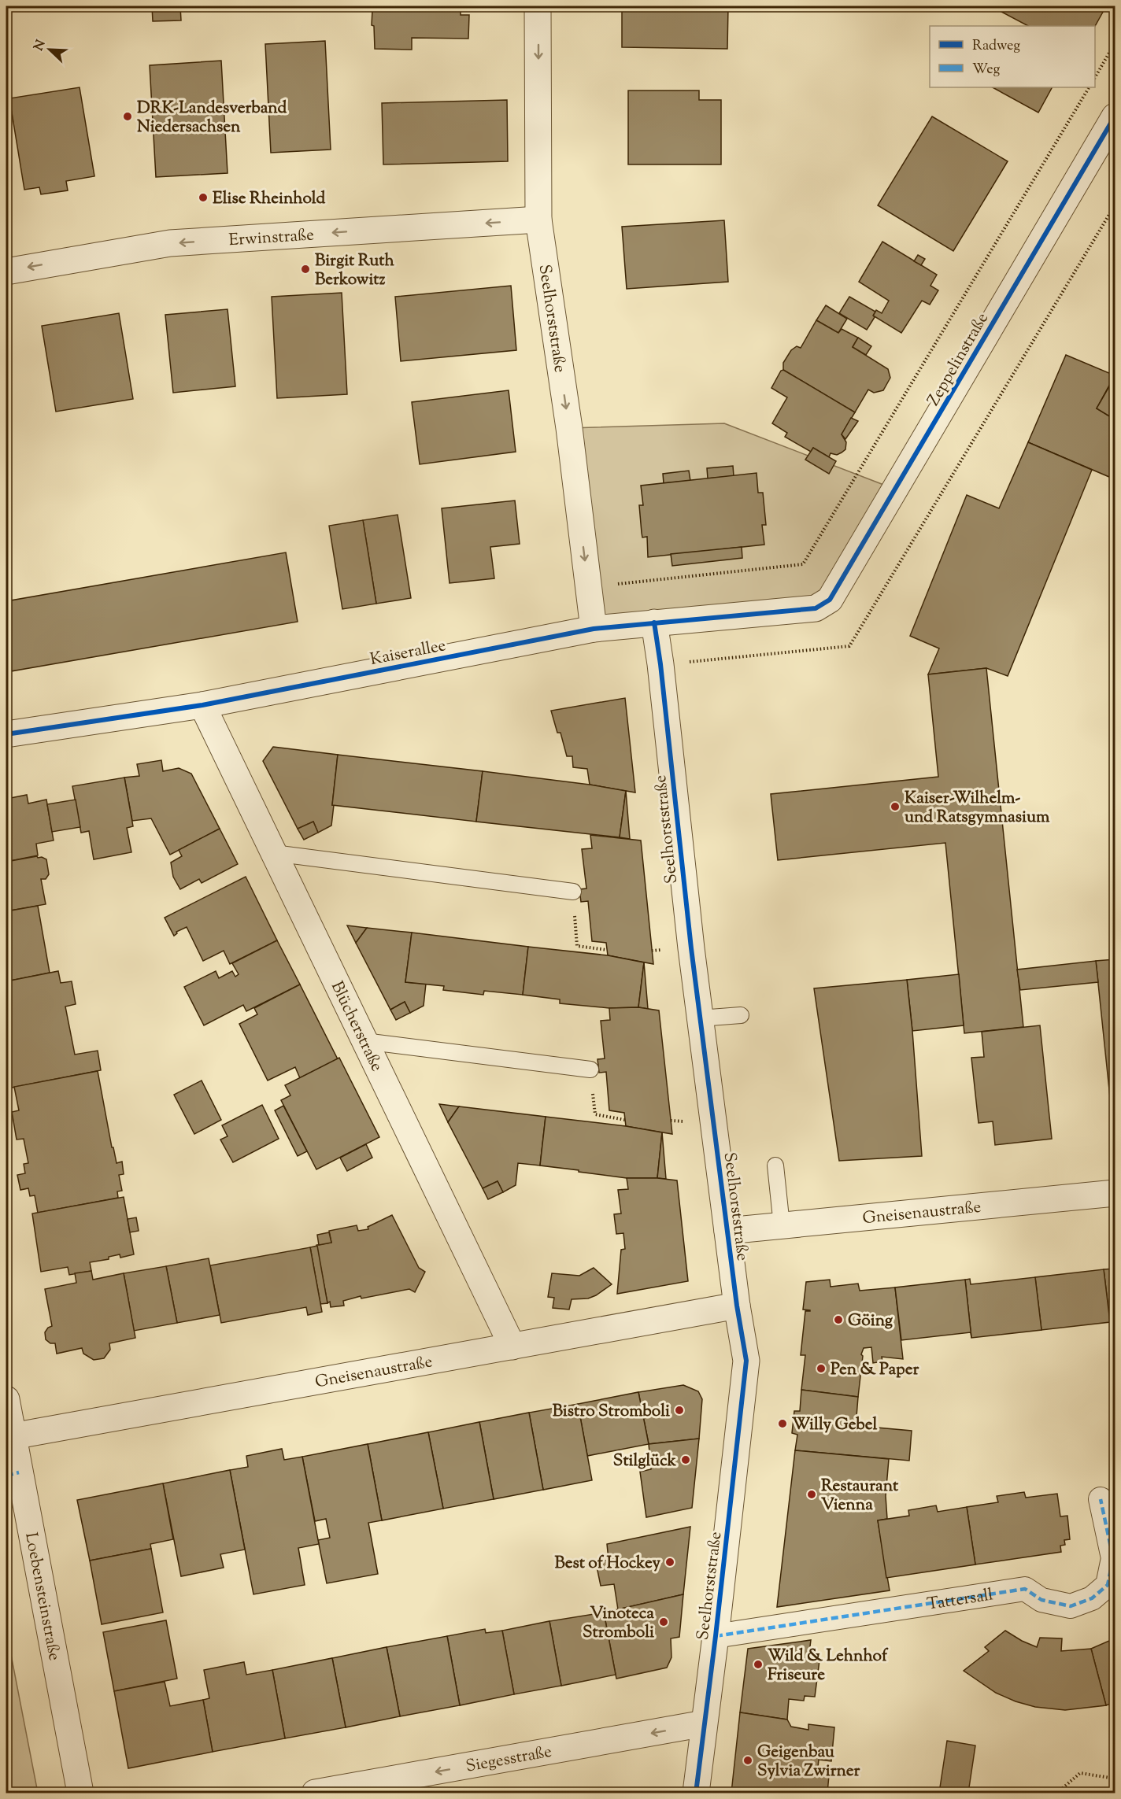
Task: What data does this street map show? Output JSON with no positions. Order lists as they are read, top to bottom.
{
  "streets": {
    "street": [
      "Erwinstraße",
      "Seelhorststraße",
      "Zeppelinstraße",
      "Kaiserallee",
      "Blücherstraße",
      "Gneisenaustraße",
      "Loebensteinstraße",
      "Tattersall",
      "Siegesstraße"
    ]
  },
  "crossings": [
    ["Erwinstraße", "Seelhorststraße"],
    ["Seelhorststraße", "Kaiserallee"],
    ["Seelhorststraße", "Gneisenaustraße"],
    ["Seelhorststraße", "Tattersall"],
    ["Seelhorststraße", "Siegesstraße"],
    ["Zeppelinstraße", "Kaiserallee"],
    ["Kaiserallee", "Blücherstraße"],
    ["Blücherstraße", "Gneisenaustraße"],
    ["Gneisenaustraße", "Loebensteinstraße"]
  ],
  "one_way": ["Erwinstraße", "Siegesstraße"],
  "places": [
    "DRK-Landesverband Niedersachsen",
    "Elise Rheinhold",
    "Birgit Ruth Berkowitz",
    "Kaiser-Wilhelm- und Ratsgymnasium",
    "Göing",
    "Pen & Paper",
    "Bistro Stromboli",
    "Willy Gebel",
    "Stilglück",
    "Restaurant Vienna",
    "Best of Hockey",
    "Vinoteca Stromboli",
    "Wild & Lehnhof Friseure",
    "Geigenbau Sylvia Zwirner"
  ],
  "legend": ["Radweg", "Weg"],
  "north": "top left"
}
